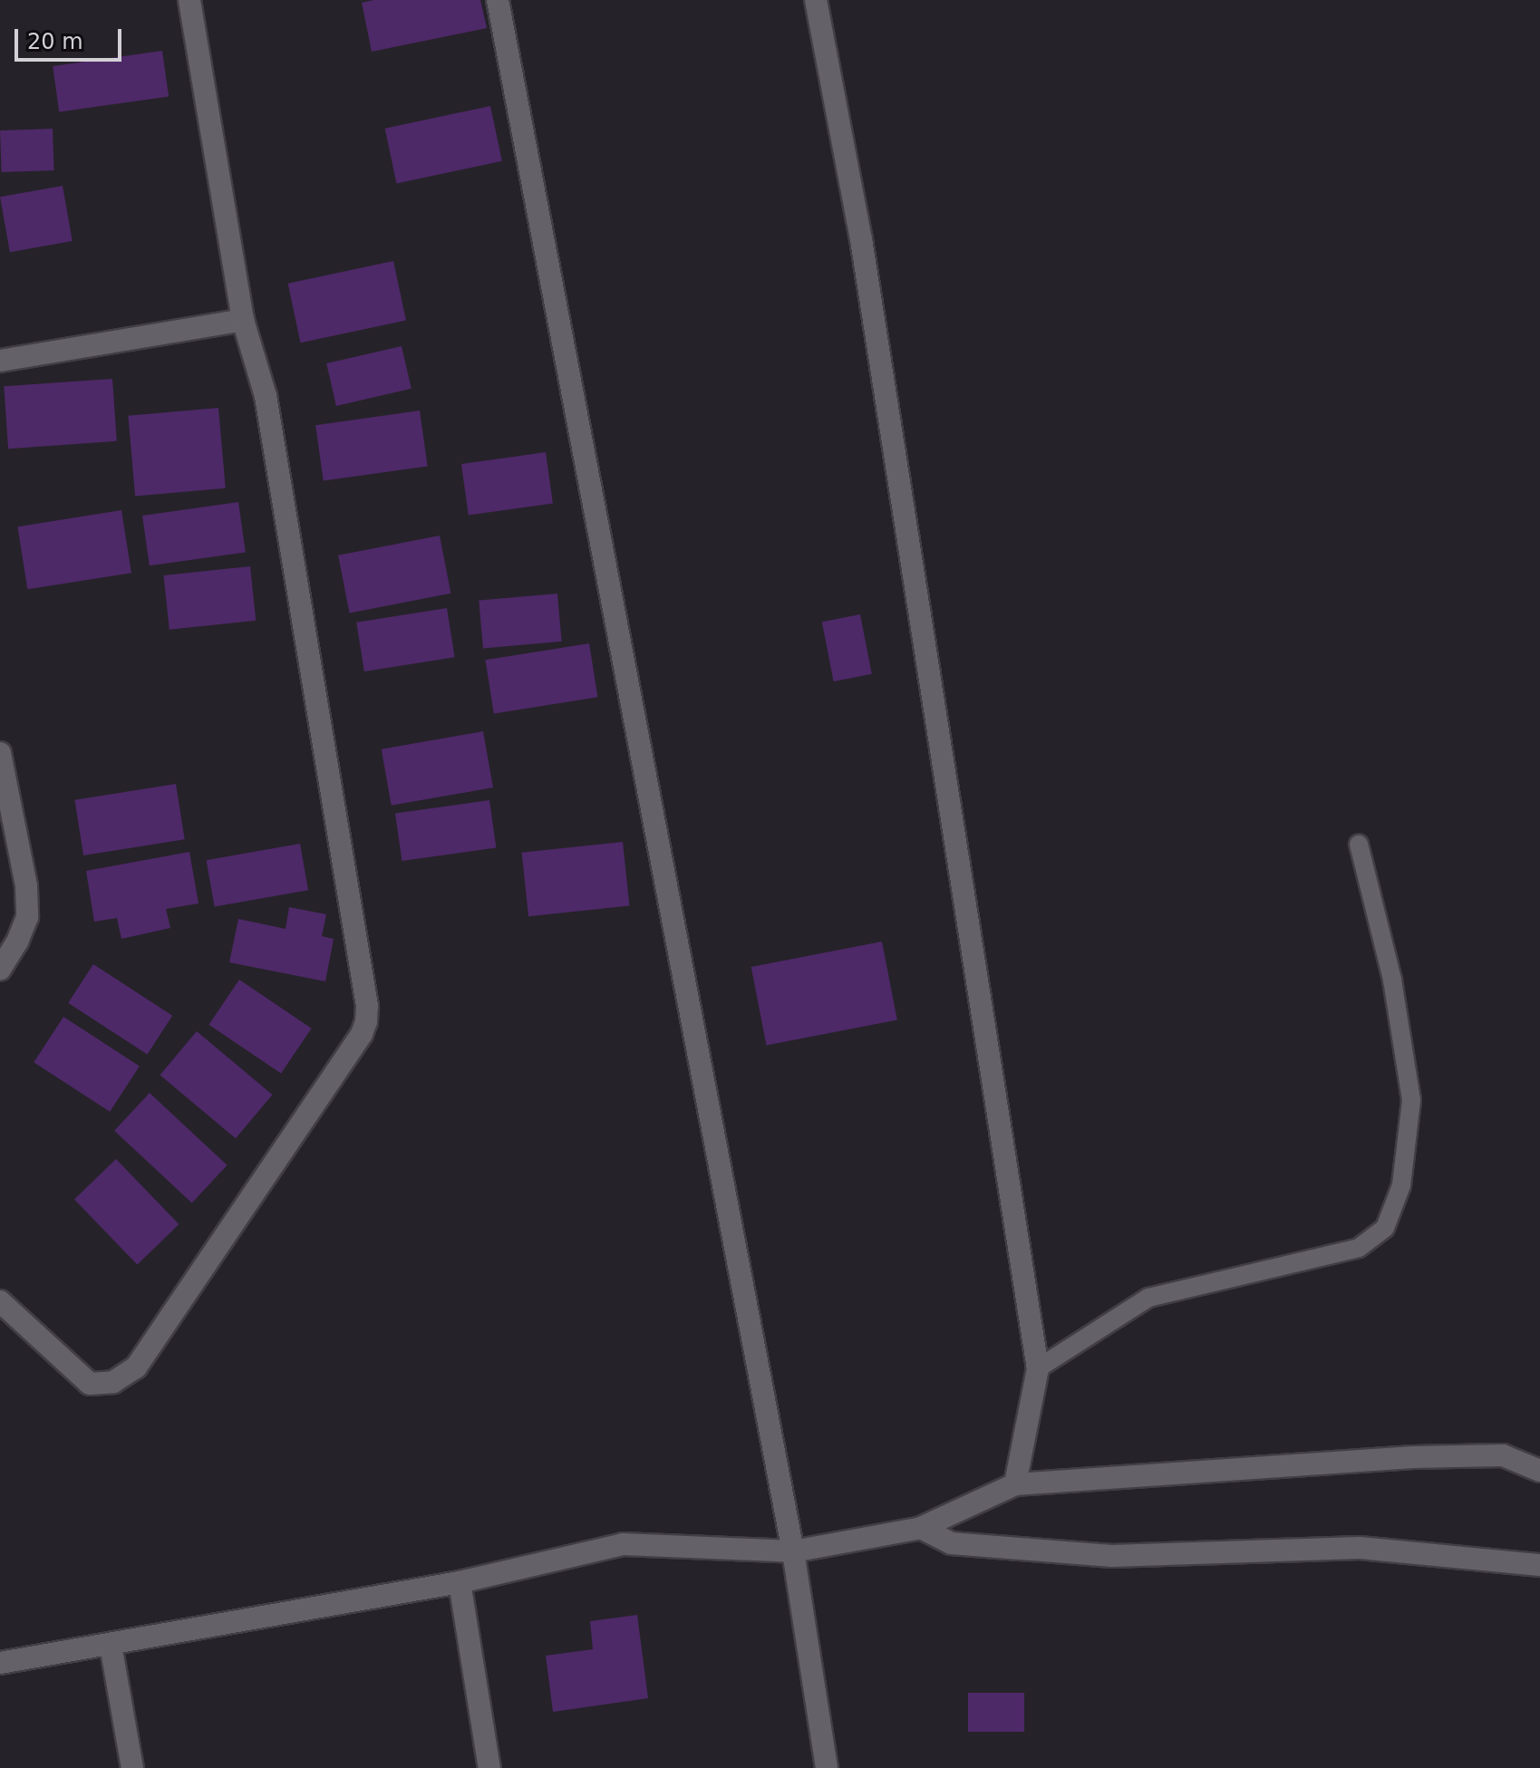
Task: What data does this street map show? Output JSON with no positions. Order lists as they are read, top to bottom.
{
  "scale_bar": "20 m"
}
